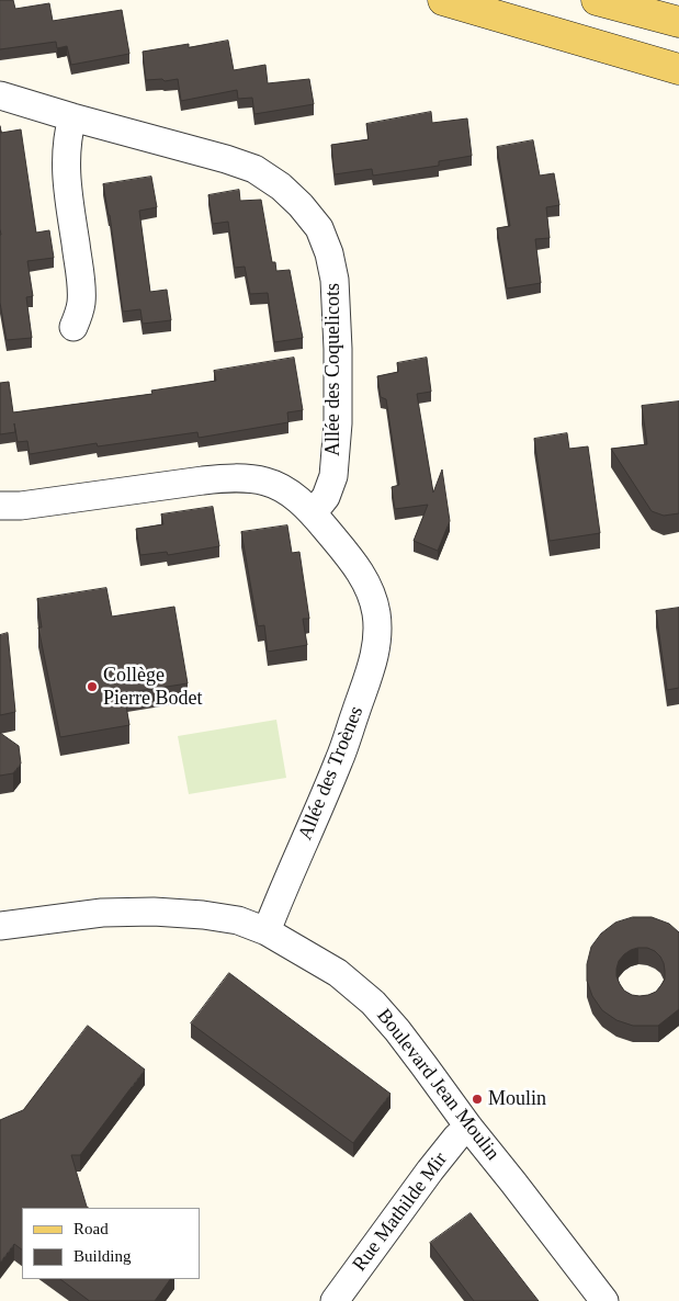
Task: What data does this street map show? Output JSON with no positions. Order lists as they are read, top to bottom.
{
  "streets": {
    "street": [
      "Allée des Coquelicots",
      "Allée des Troènes",
      "Boulevard Jean Moulin",
      "Rue Mathilde Mir"
    ]
  },
  "crossings": [
    ["Allée des Coquelicots", "Allée des Troènes"],
    ["Allée des Troènes", "Boulevard Jean Moulin"],
    ["Boulevard Jean Moulin", "Rue Mathilde Mir"]
  ],
  "places": ["Collège Pierre Bodet", "Moulin"],
  "legend": ["Road", "Building"]
}
